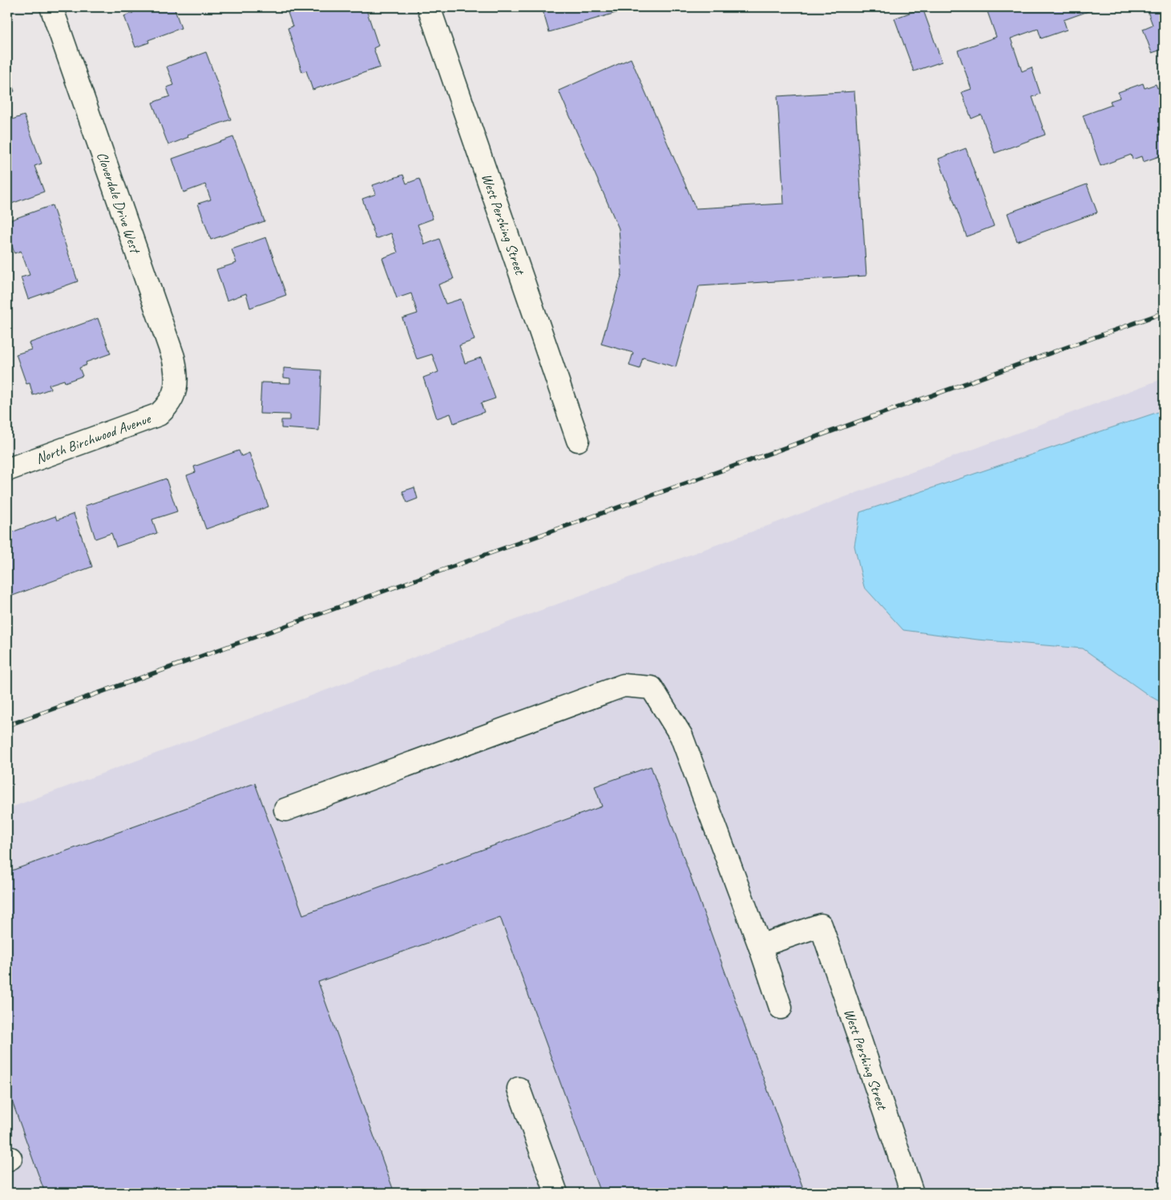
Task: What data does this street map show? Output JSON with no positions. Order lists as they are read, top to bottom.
{
  "streets": {
    "street": ["Cloverdale Drive West", "West Pershing Street", "North Birchwood Avenue"]
  },
  "crossings": [
    ["Cloverdale Drive West", "North Birchwood Avenue"]
  ]
}
